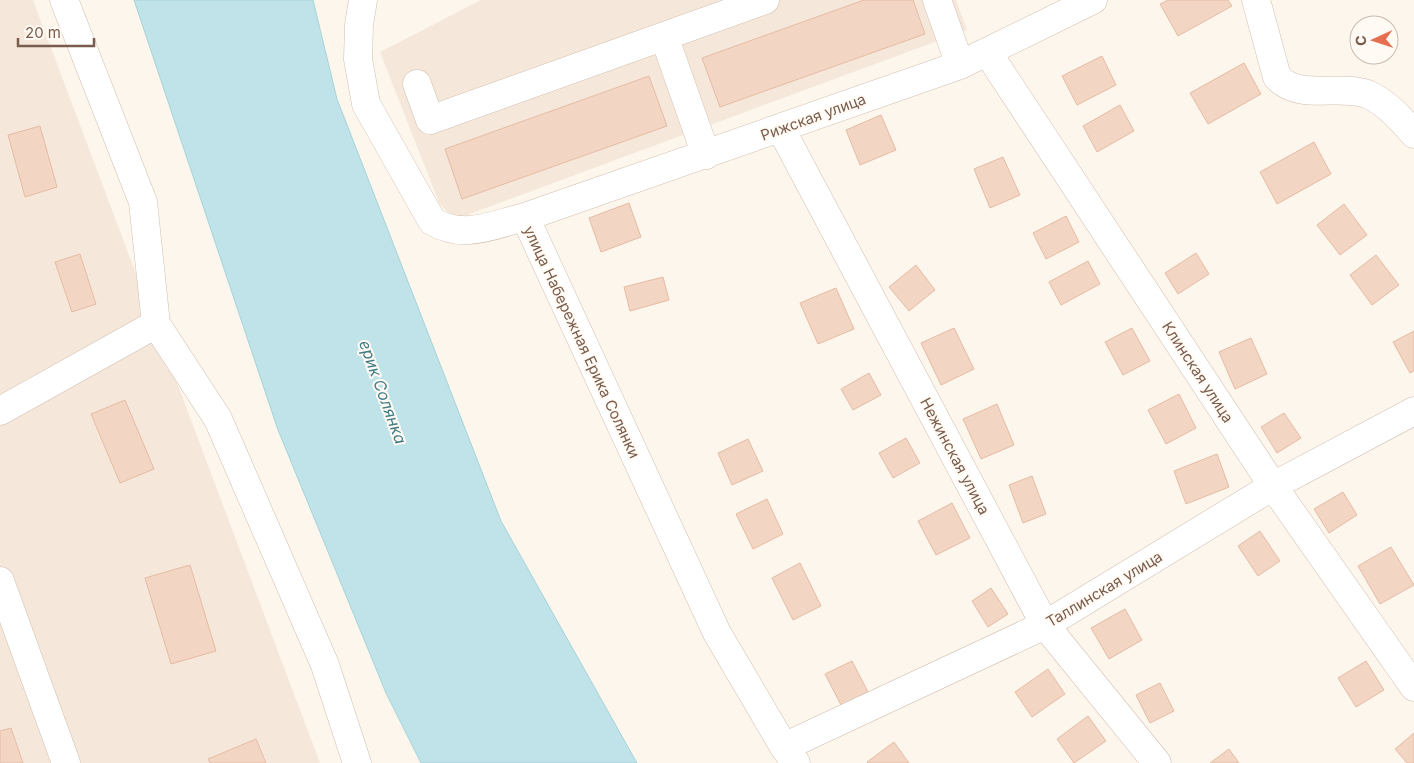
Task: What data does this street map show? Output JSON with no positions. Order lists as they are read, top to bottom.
{
  "streets": {
    "street": [
      "Рижская улица",
      "улица Набережная Ерика Солянки",
      "Клинская улица",
      "Нежинская улица",
      "Таллинская улица"
    ]
  },
  "crossings": [
    ["Рижская улица", "улица Набережная Ерика Солянки"],
    ["Рижская улица", "Клинская улица"],
    ["Рижская улица", "Нежинская улица"],
    ["улица Набережная Ерика Солянки", "Таллинская улица"],
    ["Клинская улица", "Таллинская улица"],
    ["Нежинская улица", "Таллинская улица"]
  ],
  "water": ["ерик Солянка"],
  "scale_bar": "20 m",
  "north": "left"
}
